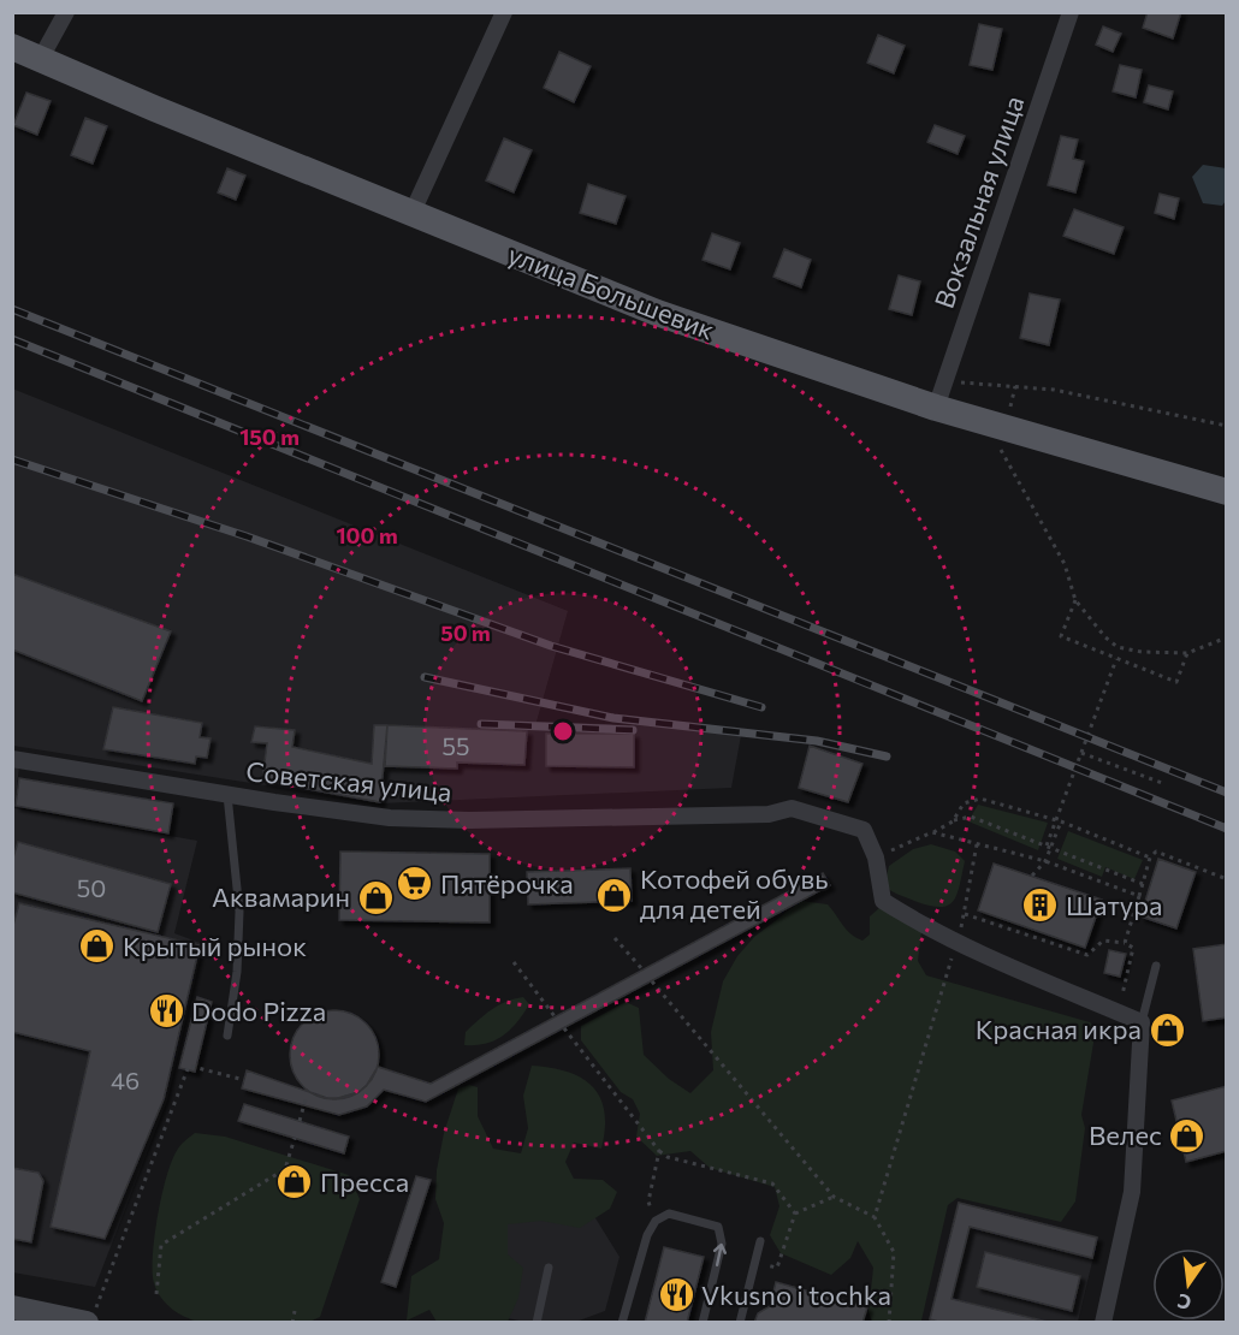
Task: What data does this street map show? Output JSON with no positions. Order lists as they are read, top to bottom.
{
  "streets": {
    "main road": ["улица Большевик"],
    "street": ["Вокзальная улица", "Советская улица"]
  },
  "crossings": [
    ["Вокзальная улица", "улица Большевик"]
  ],
  "places": {
    "supermarket": ["Пятёрочка"],
    "shop": [
      "Котофей обувь для детей",
      "Аквамарин",
      "Крытый рынок",
      "Красная икра",
      "Велес",
      "Пресса"
    ],
    "building": ["Шатура"],
    "restaurant": ["Dodo Pizza", "Vkusno i tochka"]
  },
  "house_numbers": ["55", "50", "46"],
  "north": "bottom",
  "rings": ["150 m", "100 m", "50 m"]
}
